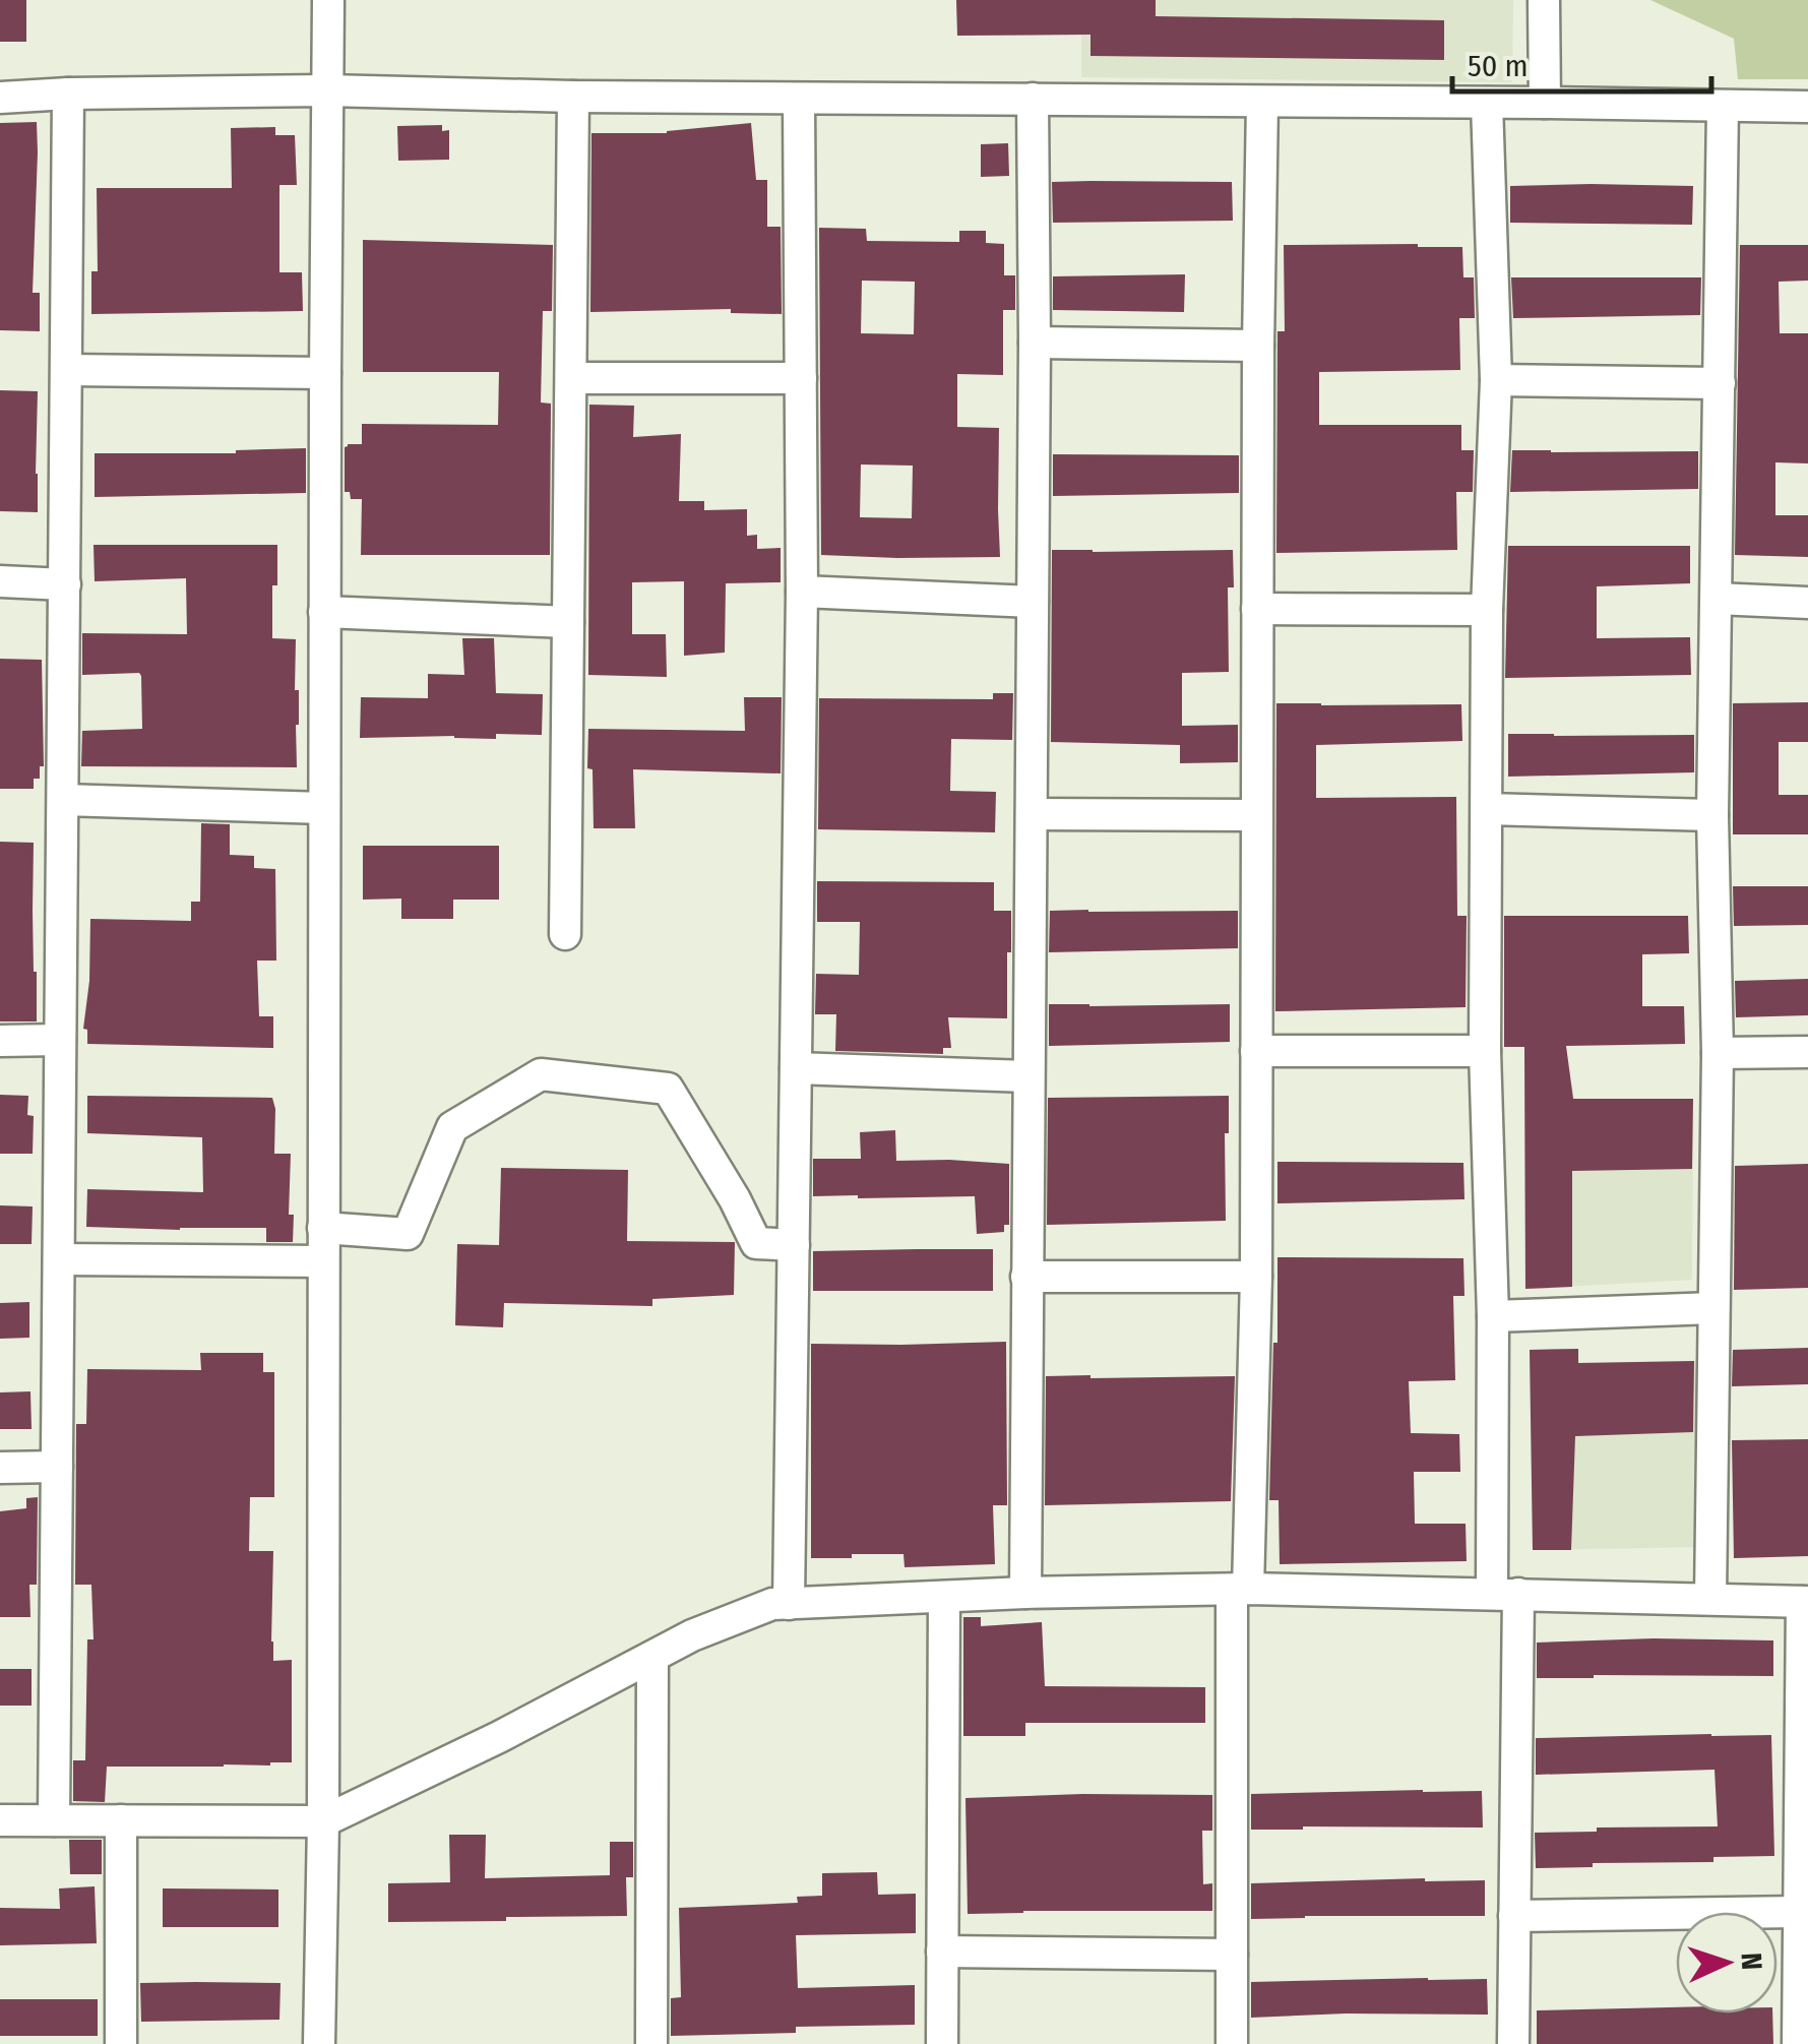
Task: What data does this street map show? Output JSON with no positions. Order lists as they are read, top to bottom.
{
  "scale_bar": "50 m",
  "north": "right"
}
